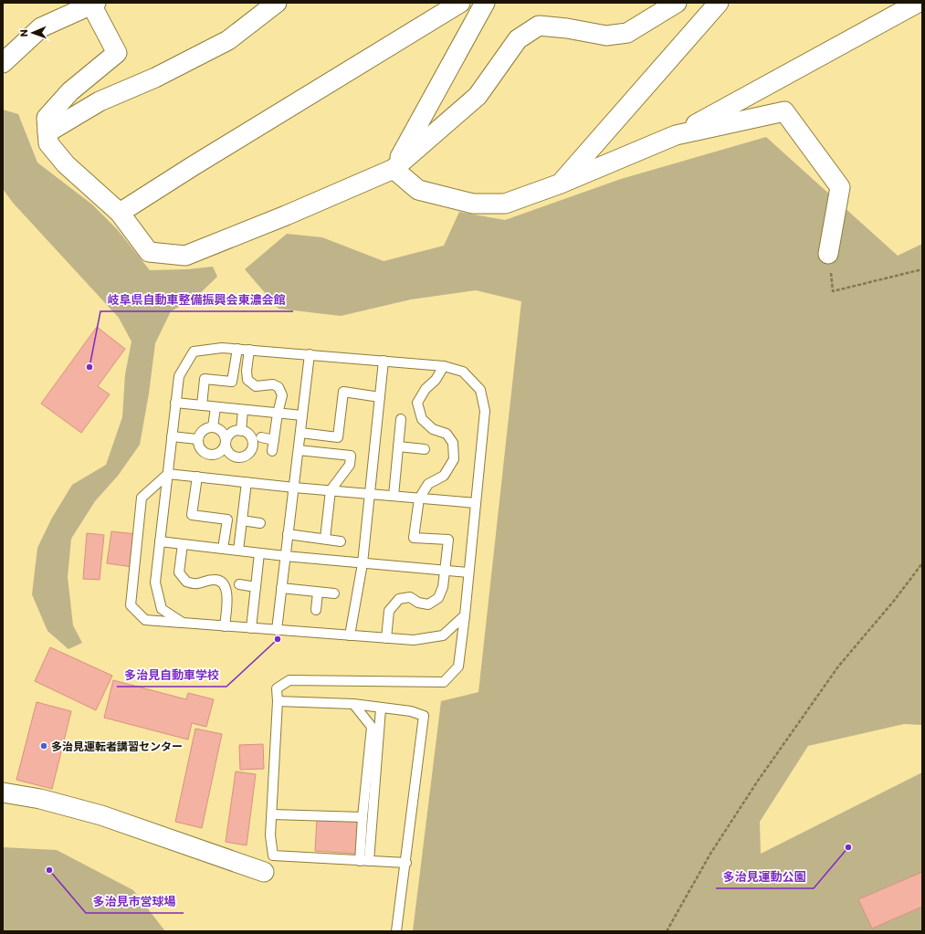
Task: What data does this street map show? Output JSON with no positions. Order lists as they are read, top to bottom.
{
  "places": [
    "岐阜県自動車整備振興会東濃会館",
    "多治見自動車学校",
    "多治見運転者講習センター",
    "多治見運動公園",
    "多治見市営球場"
  ],
  "north": "left"
}
